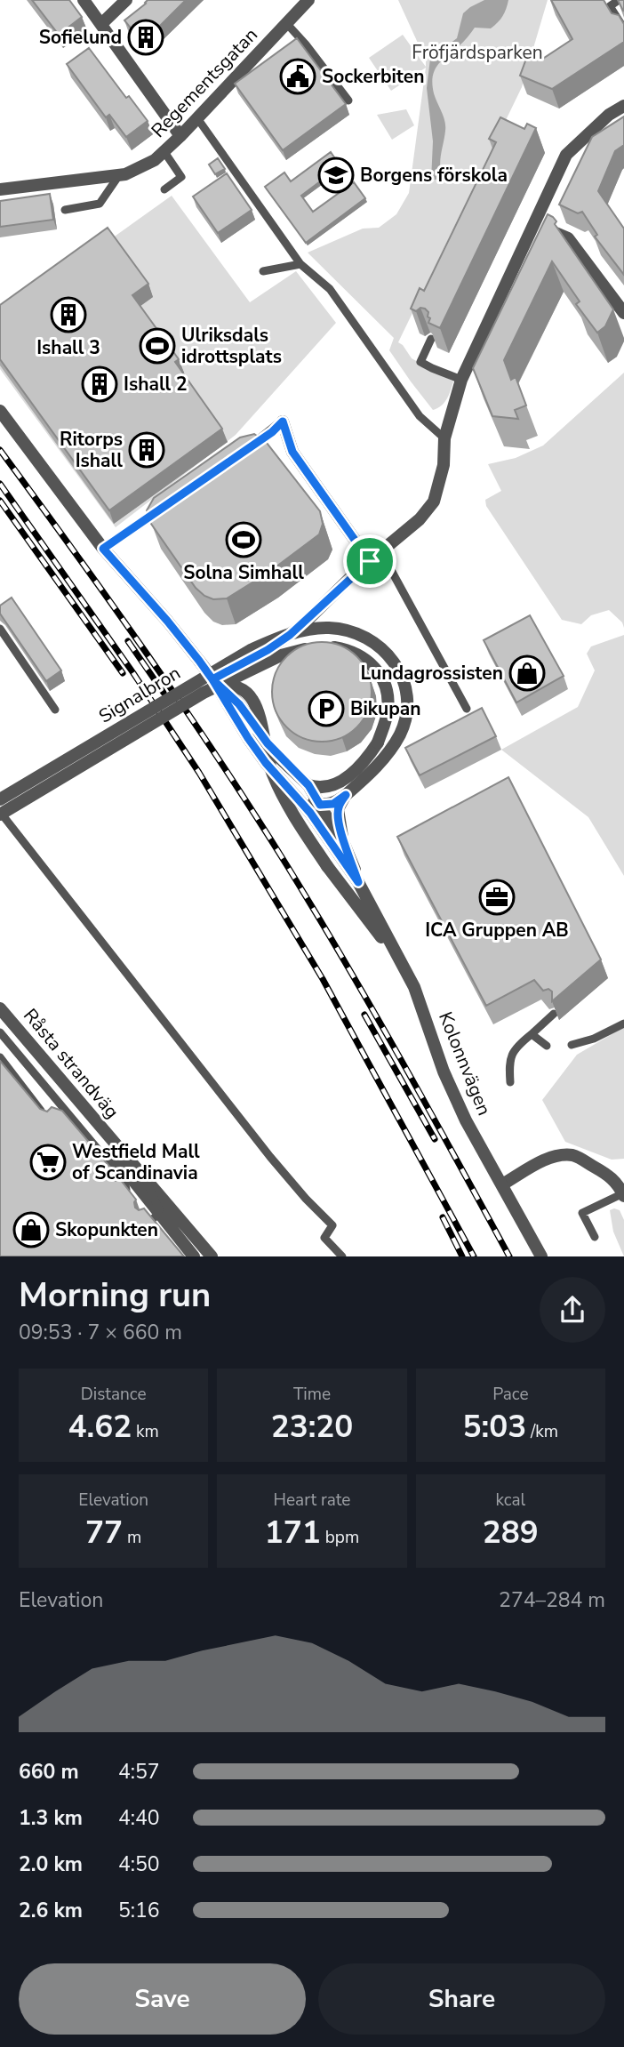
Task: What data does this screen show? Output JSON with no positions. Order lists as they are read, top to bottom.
{
  "streets": {
    "street": [
      "Regementsgatan",
      "Signalbron",
      "Råsta strandväg",
      "Kolonnvägen"
    ]
  },
  "crossings": [
    ["Signalbron", "Kolonnvägen"]
  ],
  "parks": ["Fröfjärdsparken"],
  "places": {
    "building": [
      "Sofielund",
      "Ishall 3",
      "Ishall 2",
      "Ritorps Ishall"
    ],
    "public building": ["Sockerbiten"],
    "school or university": ["Borgens förskola"],
    "sports": ["Ulriksdals idrottsplats", "Solna Simhall"],
    "shop": ["Lundagrossisten", "Skopunkten"],
    "parking": ["Bikupan"],
    "office": ["ICA Gruppen AB"],
    "supermarket": ["Westfield Mall of Scandinavia"]
  },
  "page": {
    "heading": ["Morning run", "09:53 · 7 × 660 m"],
    "stats": [
      ["Distance", "4.62 km"],
      ["Time", "23:20"],
      ["Pace", "5:03 /km"],
      ["Elevation", "77 m"],
      ["Heart rate", "171 bpm"],
      ["kcal", "289"]
    ],
    "chart": ["Elevation", "274–284 m"],
    "list": [
      {
        "name": "660 m",
        "note": "4:57"
      },
      {
        "name": "1.3 km",
        "note": "4:40"
      },
      {
        "name": "2.0 km",
        "note": "4:50"
      },
      {
        "name": "2.6 km",
        "note": "5:16"
      }
    ],
    "buttons": ["Save", "Share"]
  }
}
